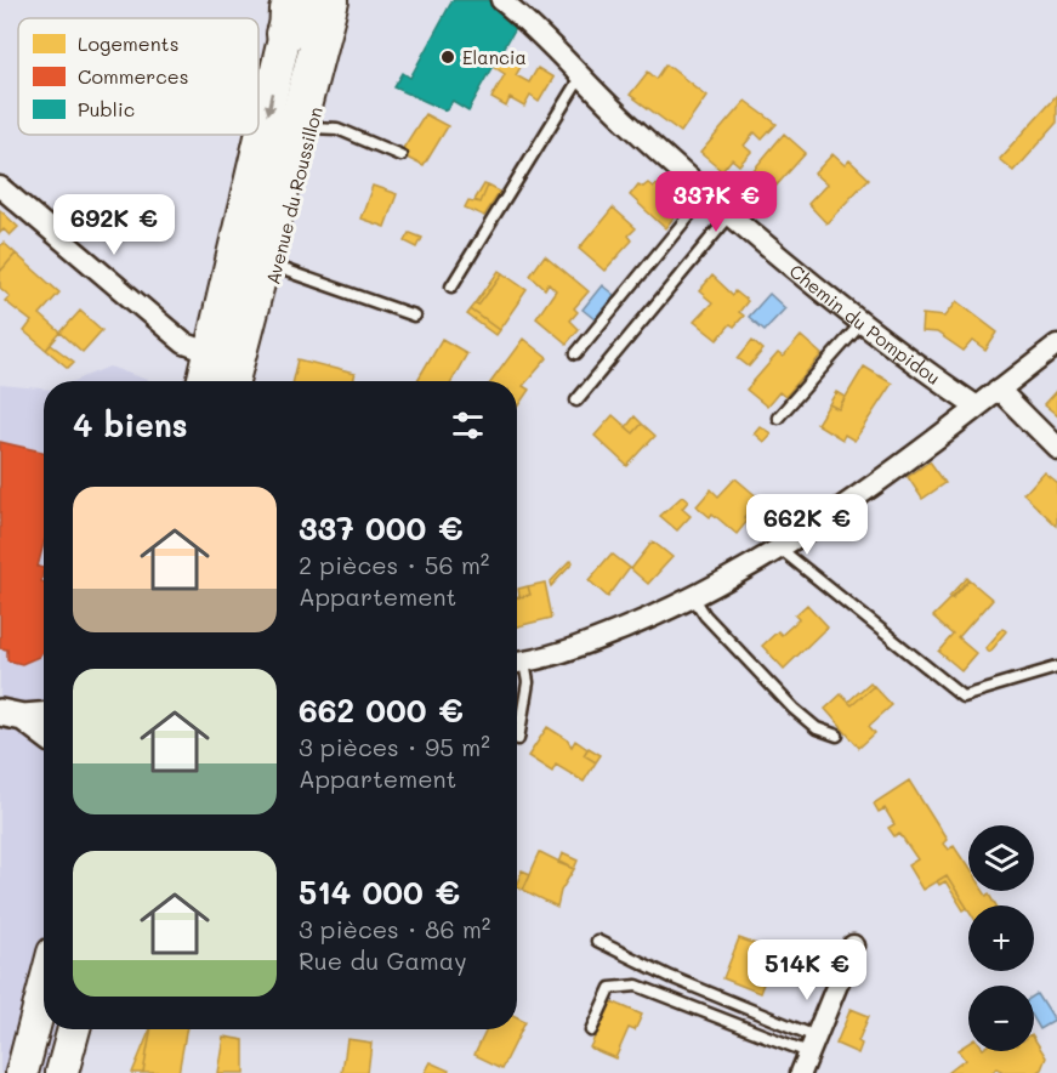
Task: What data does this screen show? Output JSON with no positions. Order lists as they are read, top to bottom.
{
  "streets": {
    "main road": ["Avenue du Roussillon"],
    "street": ["Chemin du Pompidou"]
  },
  "places": ["Elancia"],
  "legend": ["Logements", "Commerces", "Public"],
  "page": {
    "price": [
      "337K €",
      "692K €",
      "662K €",
      "514K €"
    ],
    "heading": "4 biens",
    "list": [
      {
        "name": "337 000 €",
        "note": "2 pièces · 56 m² · Appartement"
      },
      {
        "name": "662 000 €",
        "note": "3 pièces · 95 m² · Appartement"
      },
      {
        "name": "514 000 €",
        "note": "3 pièces · 86 m² · Rue du Gamay"
      }
    ],
    "map_buttons": ["+", "−"]
  }
}
